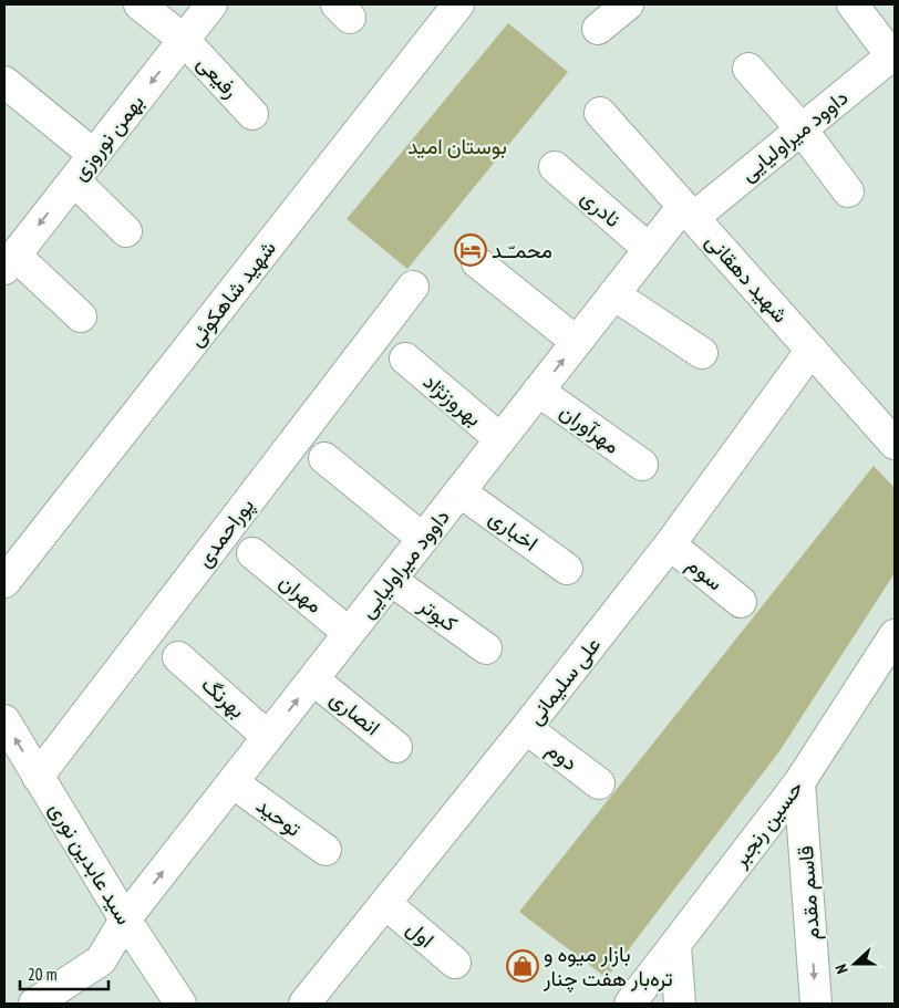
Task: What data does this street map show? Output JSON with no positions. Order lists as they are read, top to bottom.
{
  "streets": {
    "street": [
      "رفیعی",
      "داوود میراولیایی",
      "بهمن نوروزی",
      "نادری",
      "شهید دهقانی",
      "شهید شاهکوئی",
      "بهروزنژاد",
      "مهرآوران",
      "اخباری",
      "پوراحمدی",
      "سوم",
      "مهران",
      "کبوتر",
      "علی سلیمانی",
      "بهرنگ",
      "انصاری",
      "دوم",
      "توحید",
      "حسین رنجبر",
      "سید عابدین نوری",
      "قاسم مقدم",
      "اول"
    ]
  },
  "crossings": [
    ["رفیعی", "بهمن نوروزی"],
    ["داوود میراولیایی", "نادری"],
    ["داوود میراولیایی", "شهید دهقانی"],
    ["داوود میراولیایی", "بهروزنژاد"],
    ["داوود میراولیایی", "مهرآوران"],
    ["داوود میراولیایی", "اخباری"],
    ["داوود میراولیایی", "مهران"],
    ["داوود میراولیایی", "کبوتر"],
    ["داوود میراولیایی", "بهرنگ"],
    ["داوود میراولیایی", "انصاری"],
    ["داوود میراولیایی", "توحید"],
    ["داوود میراولیایی", "سید عابدین نوری"],
    ["شهید دهقانی", "علی سلیمانی"],
    ["پوراحمدی", "سید عابدین نوری"],
    ["سوم", "علی سلیمانی"],
    ["علی سلیمانی", "دوم"],
    ["علی سلیمانی", "اول"],
    ["حسین رنجبر", "قاسم مقدم"]
  ],
  "one_way": ["بهمن نوروزی", "قاسم مقدم"],
  "parks": ["بوستان امید"],
  "places": {
    "hotel": ["محمـّـد"],
    "shop": ["بازار میوه و تره‌بار هفت چنار"]
  },
  "scale_bar": "20 m",
  "north": "left"
}
